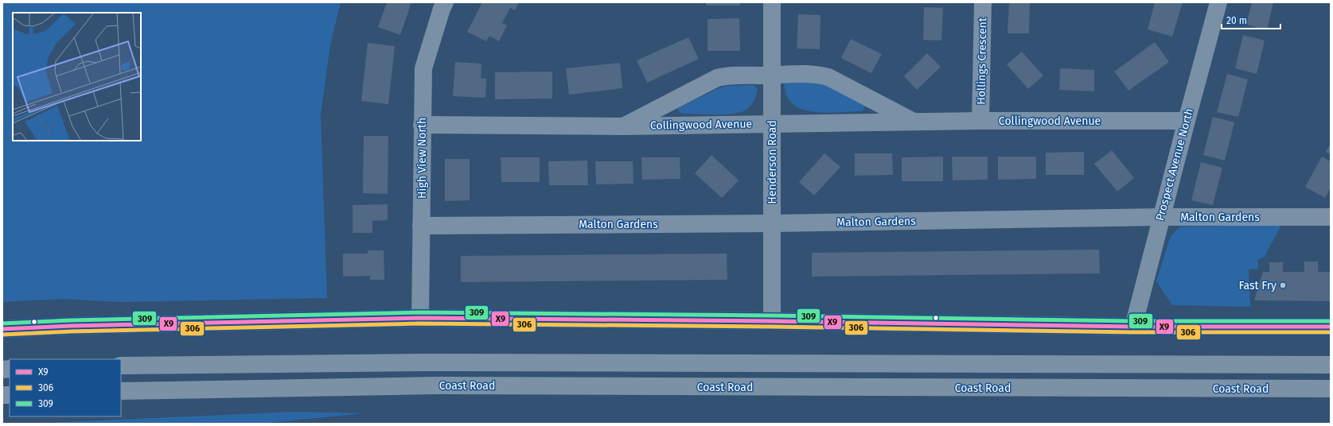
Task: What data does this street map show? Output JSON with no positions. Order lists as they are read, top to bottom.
{
  "streets": {
    "highway": ["Coast Road"],
    "street": [
      "Hollings Crescent",
      "Collingwood Avenue",
      "High View North",
      "Henderson Road",
      "Prospect Avenue North",
      "Malton Gardens"
    ]
  },
  "crossings": [
    ["Hollings Crescent", "Collingwood Avenue"],
    ["Collingwood Avenue", "High View North"],
    ["Collingwood Avenue", "Henderson Road"],
    ["Collingwood Avenue", "Prospect Avenue North"],
    ["High View North", "Malton Gardens"],
    ["Henderson Road", "Malton Gardens"],
    ["Prospect Avenue North", "Malton Gardens"]
  ],
  "places": ["Fast Fry"],
  "lines": ["transit line 309", "transit line X9", "transit line 306"],
  "legend": ["X9", "306", "309"],
  "scale_bar": "20 m"
}
